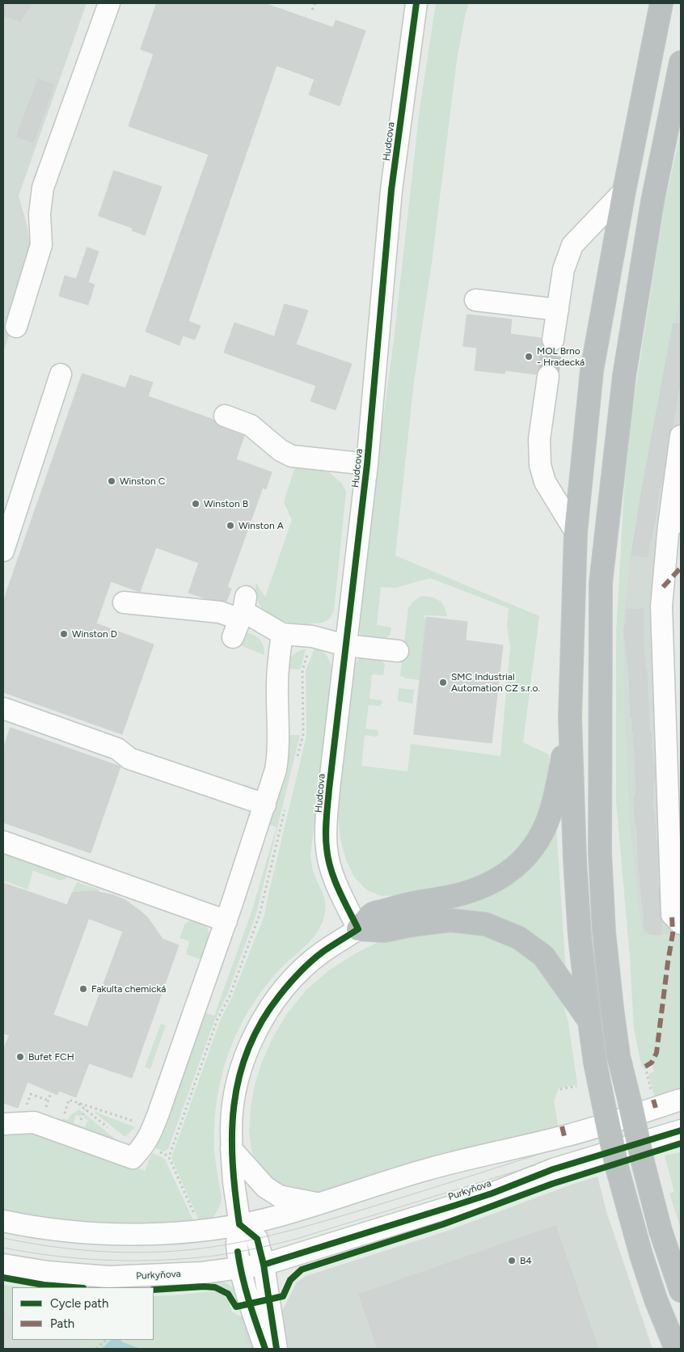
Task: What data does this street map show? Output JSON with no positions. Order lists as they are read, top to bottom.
{
  "streets": {
    "street": ["Hudcova", "Purkyňova"]
  },
  "places": [
    "MOL Brno - Hradecká",
    "Winston C",
    "Winston B",
    "Winston A",
    "Winston D",
    "SMC Industrial Automation CZ s.r.o.",
    "Fakulta chemická",
    "Bufet FCH",
    "B4"
  ],
  "legend": ["Cycle path", "Path"]
}
